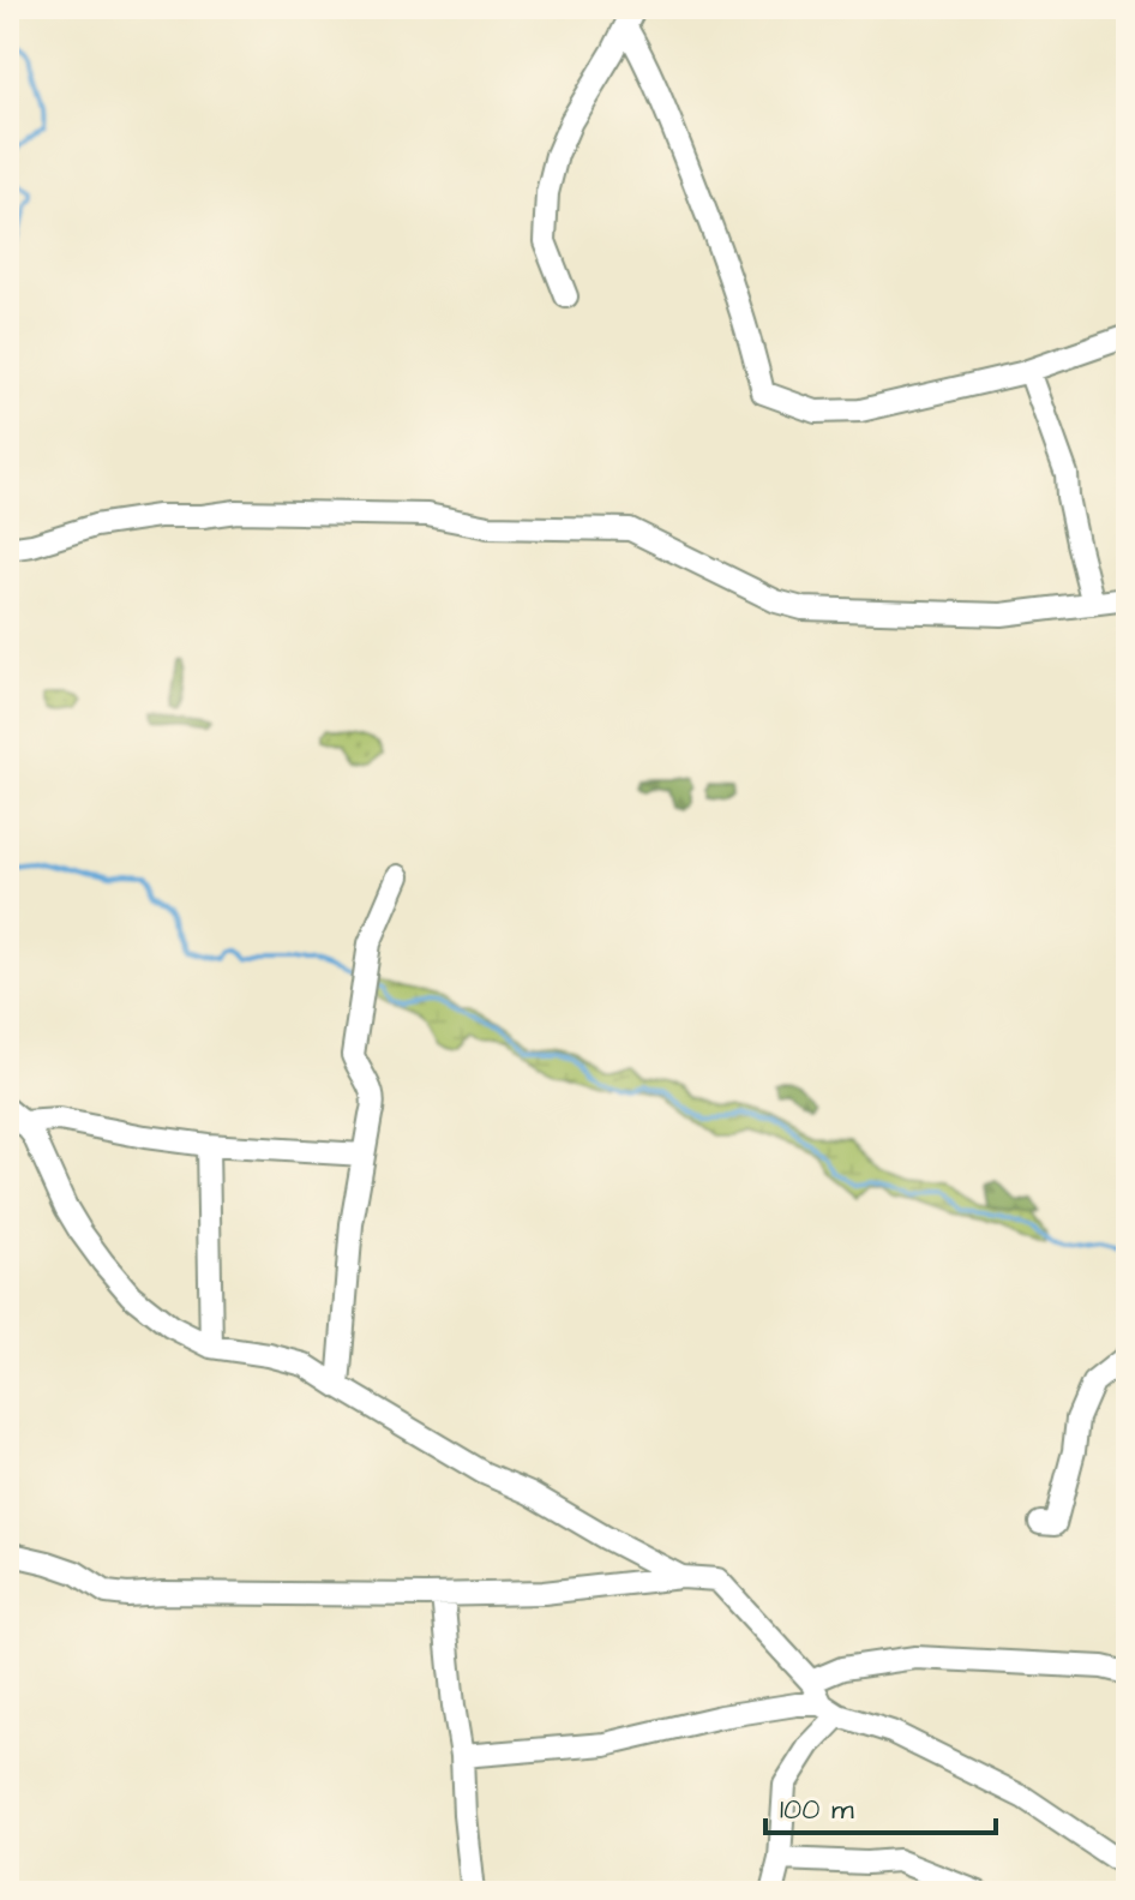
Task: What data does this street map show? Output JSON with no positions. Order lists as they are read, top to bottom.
{
  "scale_bar": "100 m"
}
